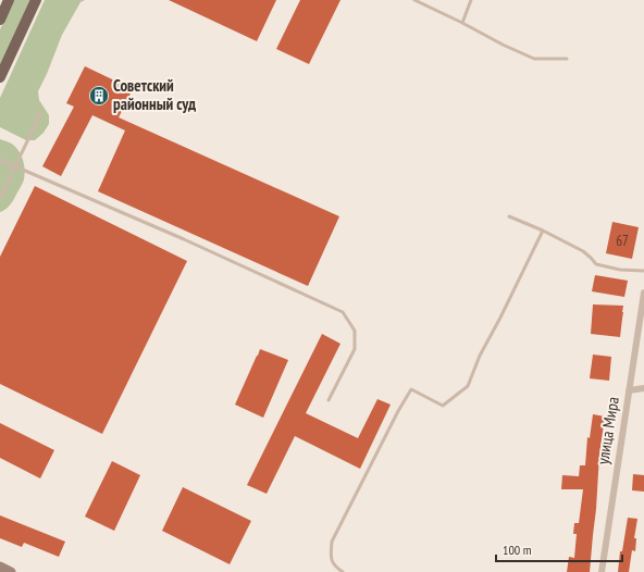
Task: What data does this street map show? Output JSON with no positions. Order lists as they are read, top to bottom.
{
  "streets": {
    "street": ["улица Мира"]
  },
  "places": {
    "building": ["Советский районный суд"]
  },
  "house_numbers": ["67"],
  "scale_bar": "100 m"
}
